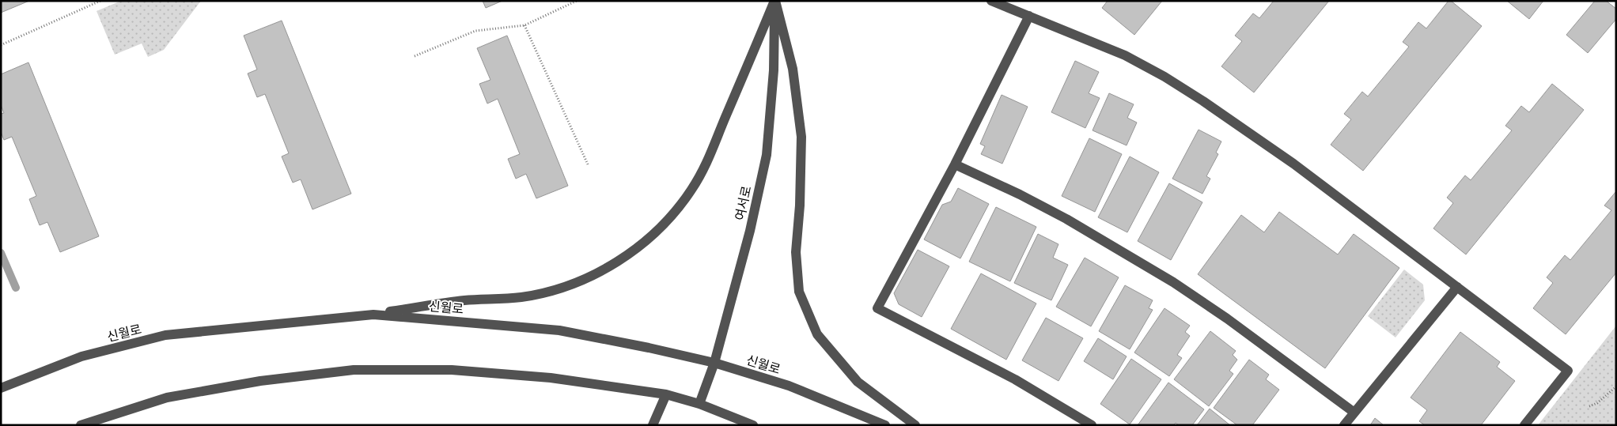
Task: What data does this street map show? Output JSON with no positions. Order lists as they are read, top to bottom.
{
  "streets": {
    "street": ["여서로", "신월로"]
  },
  "crossings": [
    ["여서로", "신월로"]
  ]
}
